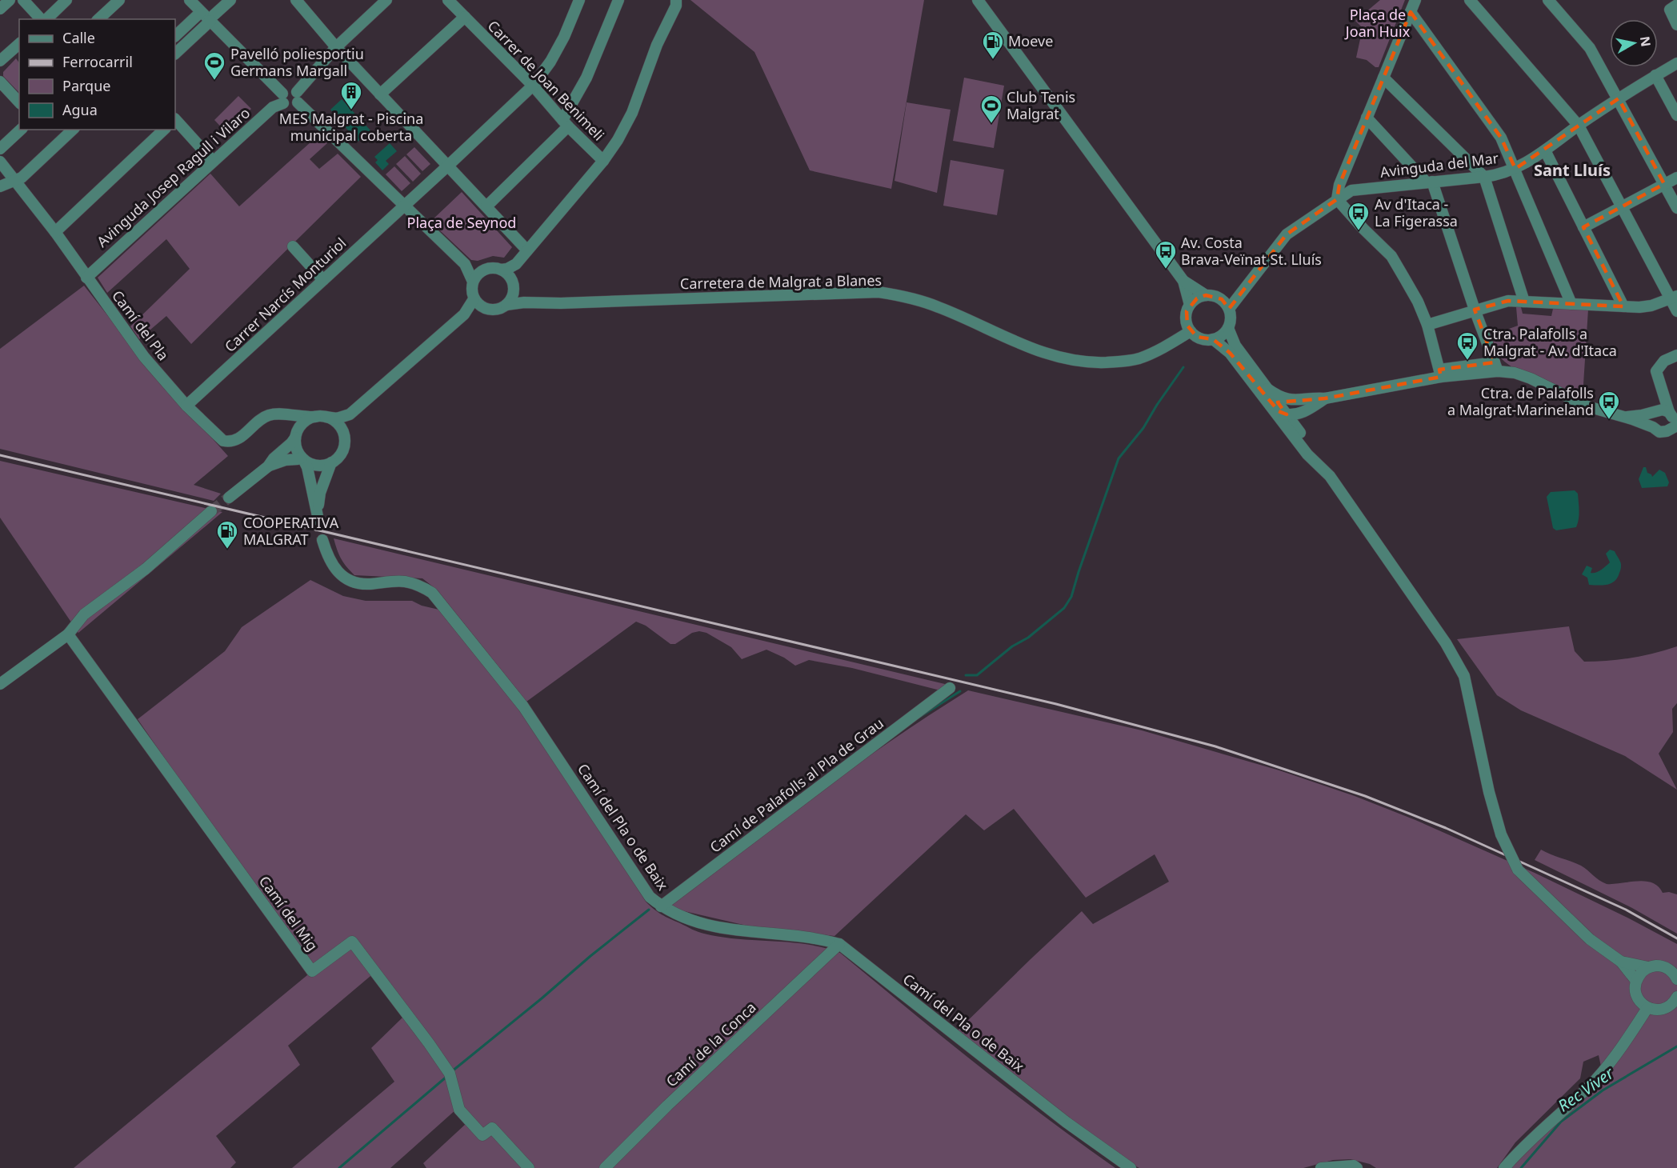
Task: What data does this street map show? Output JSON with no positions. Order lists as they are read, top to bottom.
{
  "streets": {
    "street": [
      "Carrer de Joan Benimeli",
      "Avinguda del Mar",
      "Avinguda Josep Ragull i Vilaro",
      "Carretera de Malgrat a Blanes",
      "Carrer Narcís Monturiol",
      "Camí del Pla",
      "Camí de Palafolls al Pla de Grau",
      "Camí del Pla o de Baix",
      "Camí del Mig",
      "Camí de la Conca"
    ]
  },
  "crossings": [
    ["Carrer de Joan Benimeli", "Carrer Narcís Monturiol"],
    ["Avinguda del Mar", "Carretera de Malgrat a Blanes"],
    ["Avinguda Josep Ragull i Vilaro", "Camí del Pla"],
    ["Carrer Narcís Monturiol", "Camí del Pla"],
    ["Camí de Palafolls al Pla de Grau", "Camí del Pla o de Baix"],
    ["Camí del Pla o de Baix", "Camí de la Conca"]
  ],
  "districts": ["Sant Lluís"],
  "water": ["Rec Viver"],
  "parks": ["Plaça de Joan Huix", "Plaça de Seynod"],
  "places": {
    "fuel station": ["Moeve", "COOPERATIVA MALGRAT"],
    "sports": ["Pavelló poliesportiu Germans Margall", "Club Tenis Malgrat"],
    "building": ["MES Malgrat - Piscina municipal coberta"],
    "bus stop": [
      "Av d'Itaca - La Figerassa",
      "Av. Costa Brava-Veïnat St. Lluís",
      "Ctra. Palafolls a Malgrat - Av. d'Itaca",
      "Ctra. de Palafolls a Malgrat-Marineland"
    ]
  },
  "legend": [
    "Calle",
    "Ferrocarril",
    "Parque",
    "Agua"
  ],
  "north": "right"
}
